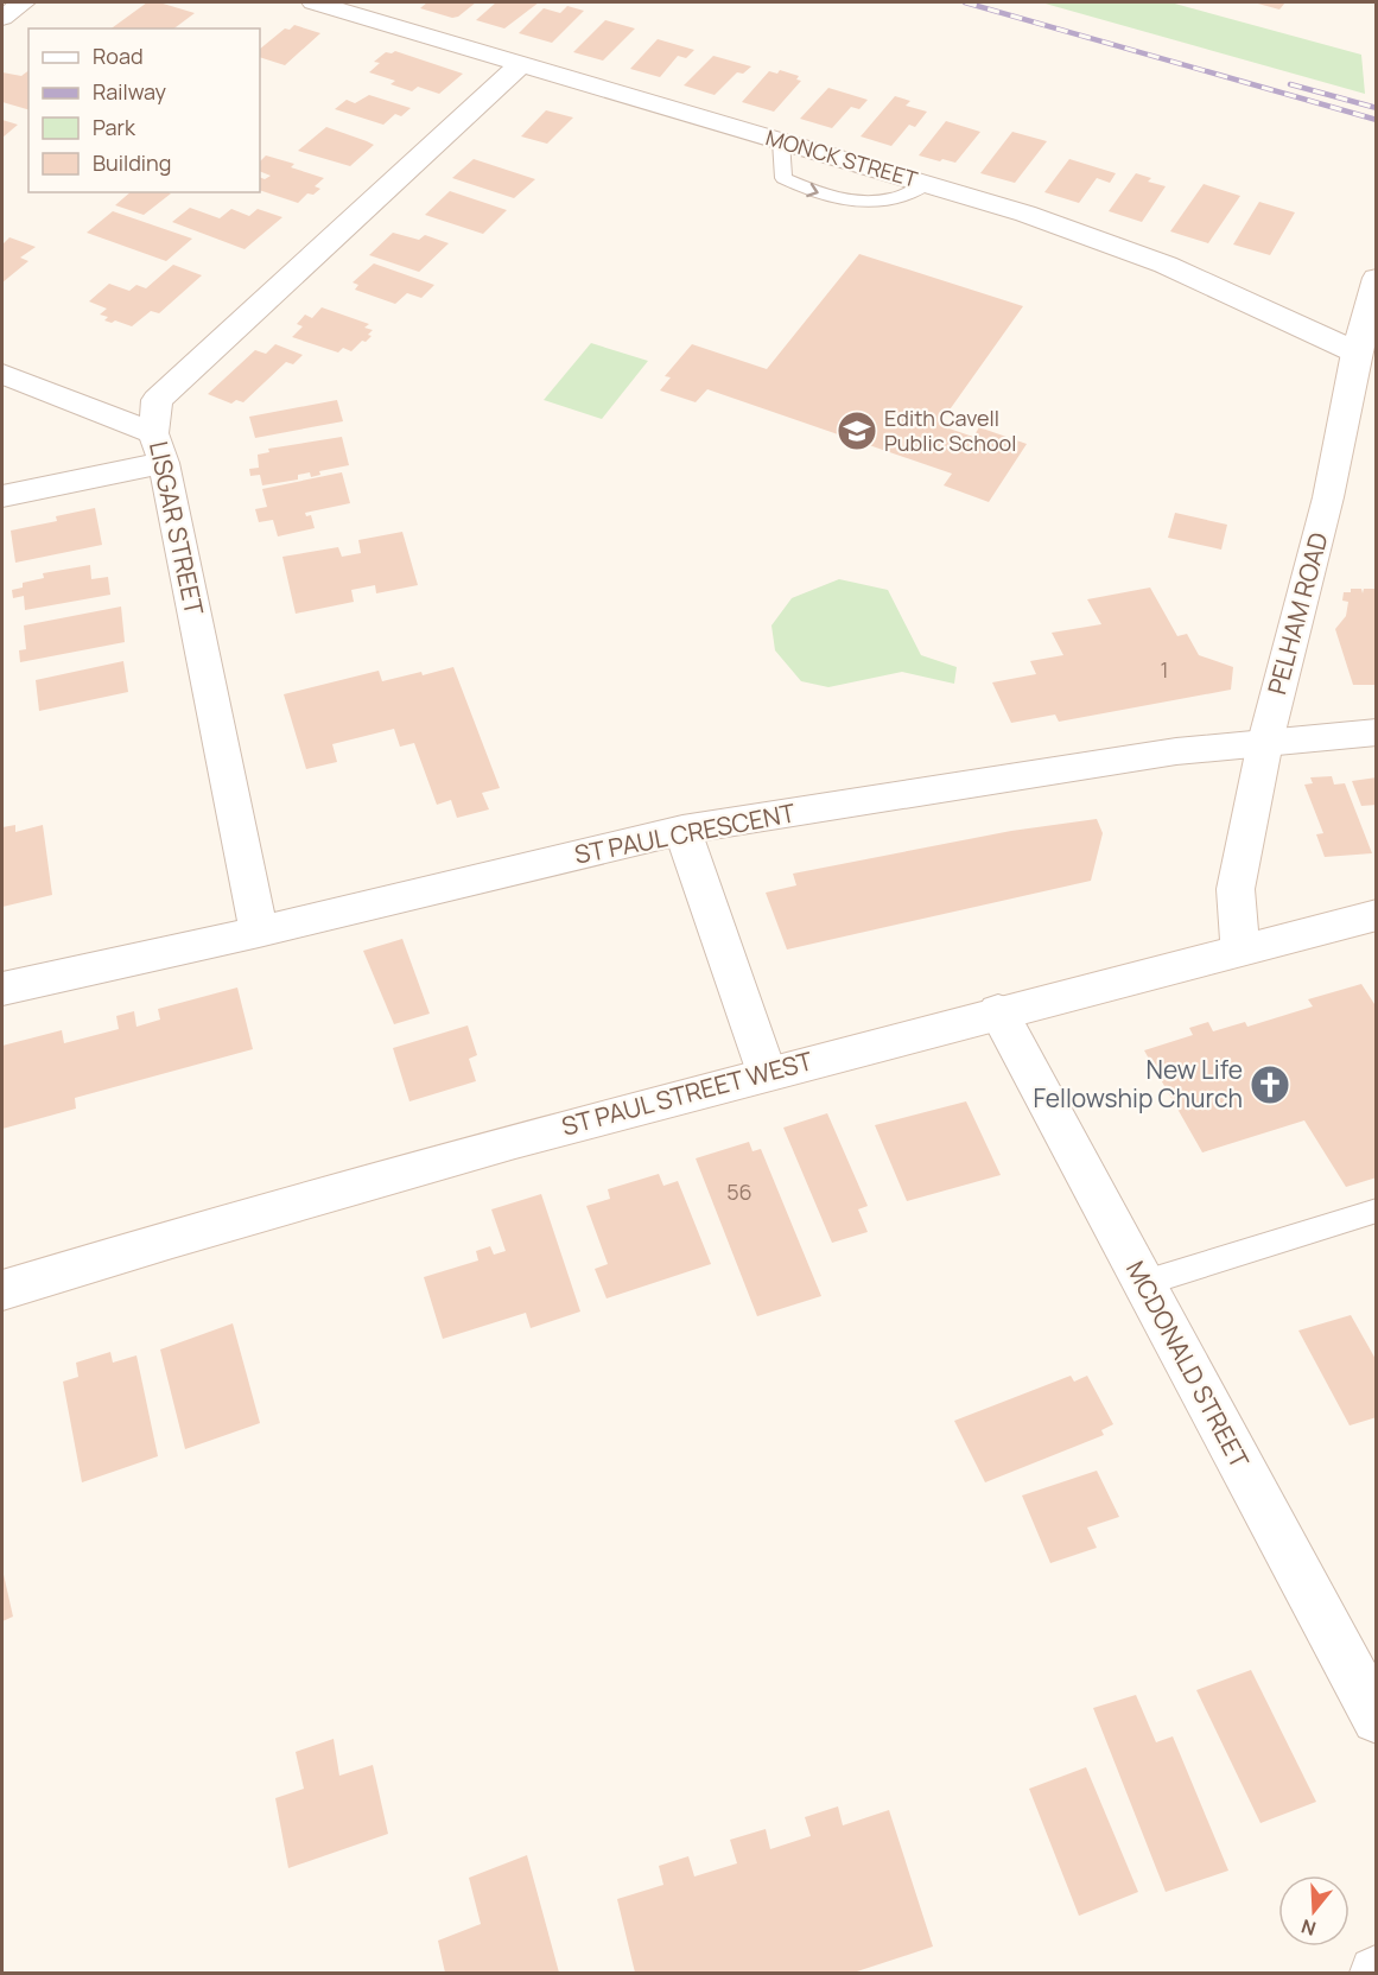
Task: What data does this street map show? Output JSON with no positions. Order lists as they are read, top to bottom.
{
  "streets": {
    "street": [
      "MONCK STREET",
      "LISGAR STREET",
      "PELHAM ROAD",
      "ST PAUL CRESCENT",
      "ST PAUL STREET WEST",
      "MCDONALD STREET"
    ]
  },
  "crossings": [
    ["MONCK STREET", "LISGAR STREET"],
    ["MONCK STREET", "PELHAM ROAD"],
    ["LISGAR STREET", "ST PAUL CRESCENT"],
    ["PELHAM ROAD", "ST PAUL CRESCENT"],
    ["PELHAM ROAD", "ST PAUL STREET WEST"],
    ["ST PAUL STREET WEST", "MCDONALD STREET"]
  ],
  "places": {
    "school or university": ["Edith Cavell Public School"],
    "church": ["New Life Fellowship Church"]
  },
  "house_numbers": ["1", "56"],
  "legend": [
    "Road",
    "Railway",
    "Park",
    "Building"
  ],
  "north": "bottom"
}
